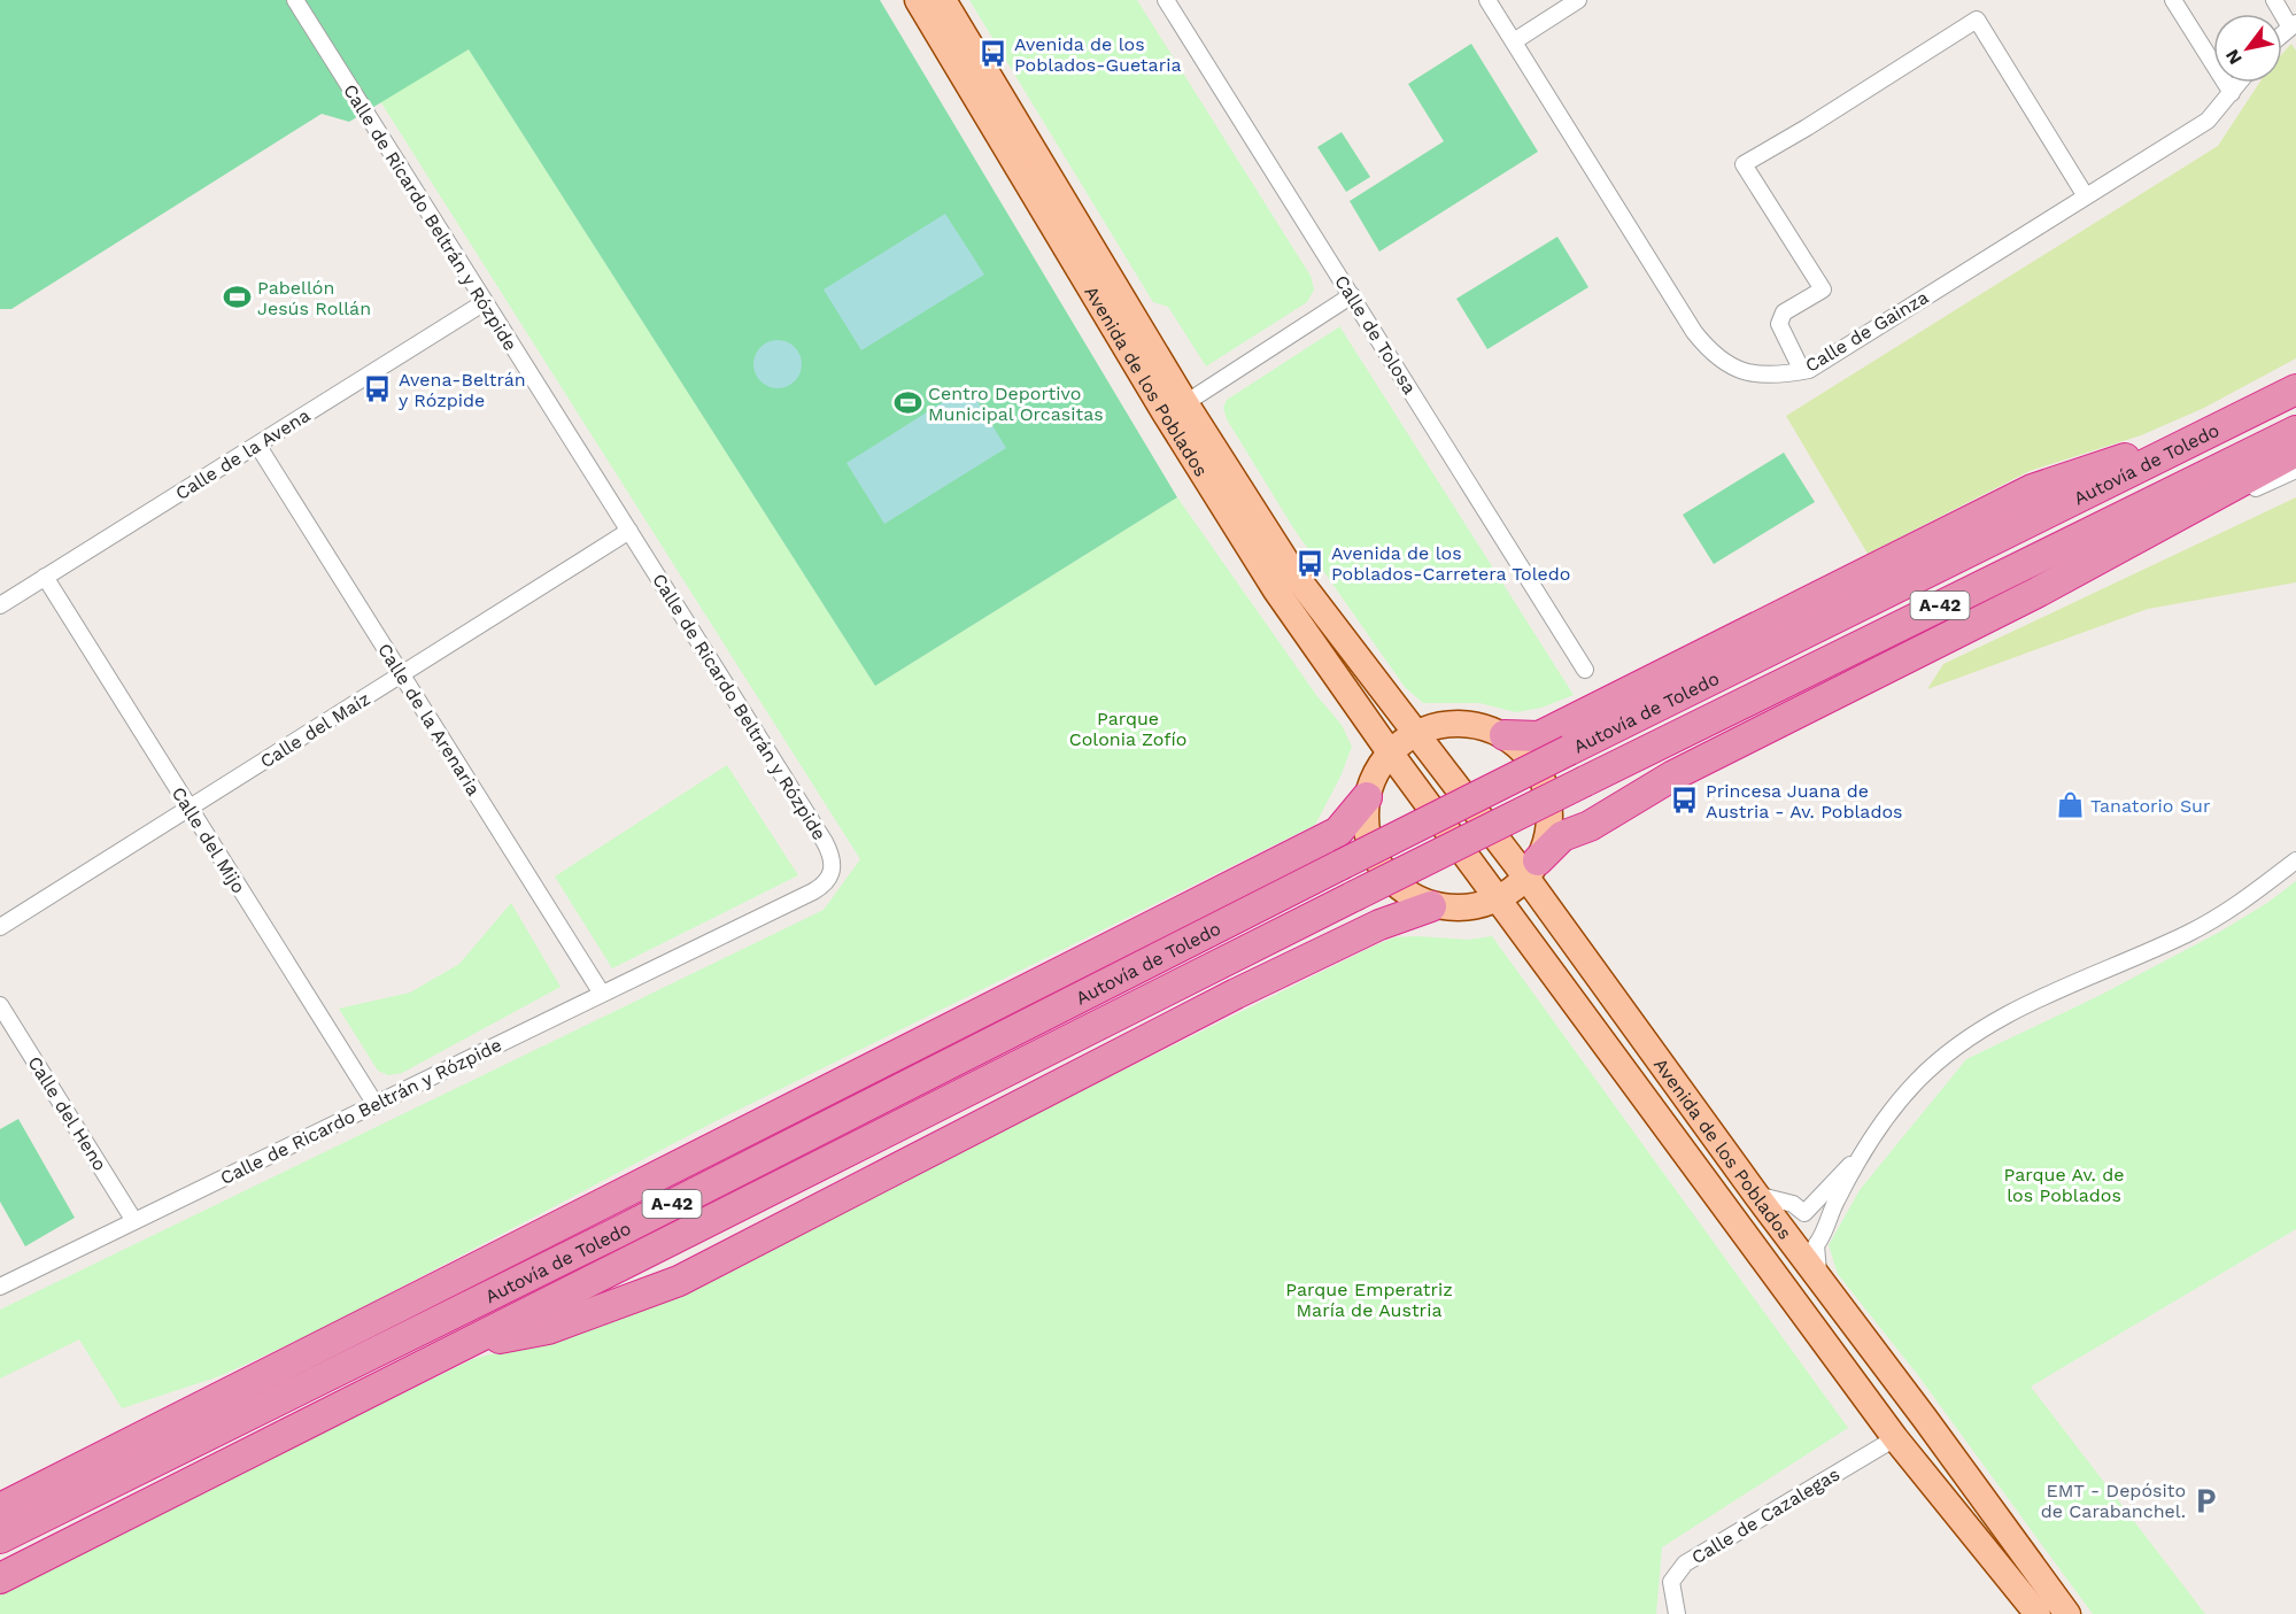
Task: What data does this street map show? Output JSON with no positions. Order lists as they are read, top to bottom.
{
  "streets": {
    "highway": ["Autovía de Toledo", "A-42"],
    "main road": ["Avenida de los Poblados"],
    "street": [
      "Calle de Ricardo Beltrán y Rózpide",
      "Calle de Gainza",
      "Calle de Tolosa",
      "Calle de la Avena",
      "Calle de la Arenaria",
      "Calle del Maíz",
      "Calle del Mijo",
      "Calle del Heno",
      "Calle de Cazalegas"
    ]
  },
  "crossings": [
    ["Calle de Ricardo Beltrán y Rózpide", "Calle de la Avena"],
    ["Calle de Ricardo Beltrán y Rózpide", "Calle de la Arenaria"],
    ["Calle de Ricardo Beltrán y Rózpide", "Calle del Maíz"],
    ["Calle de Ricardo Beltrán y Rózpide", "Calle del Mijo"],
    ["Calle de Ricardo Beltrán y Rózpide", "Calle del Heno"],
    ["Avenida de los Poblados", "Calle de Cazalegas"],
    ["Calle de la Avena", "Calle de la Arenaria"],
    ["Calle de la Avena", "Calle del Mijo"],
    ["Calle de la Arenaria", "Calle del Maíz"],
    ["Calle del Maíz", "Calle del Mijo"]
  ],
  "parks": ["Parque Colonia Zofío", "Parque Av. de los Poblados", "Parque Emperatriz María de Austria"],
  "places": {
    "bus stop": [
      "Avenida de los Poblados-Guetaria",
      "Avena-Beltrán y Rózpide",
      "Avenida de los Poblados-Carretera Toledo",
      "Princesa Juana de Austria - Av. Poblados"
    ],
    "sports": ["Pabellón Jesús Rollán", "Centro Deportivo Municipal Orcasitas"],
    "shop": ["Tanatorio Sur"],
    "parking": ["EMT - Depósito de Carabanchel."]
  },
  "north": "bottom left"
}
